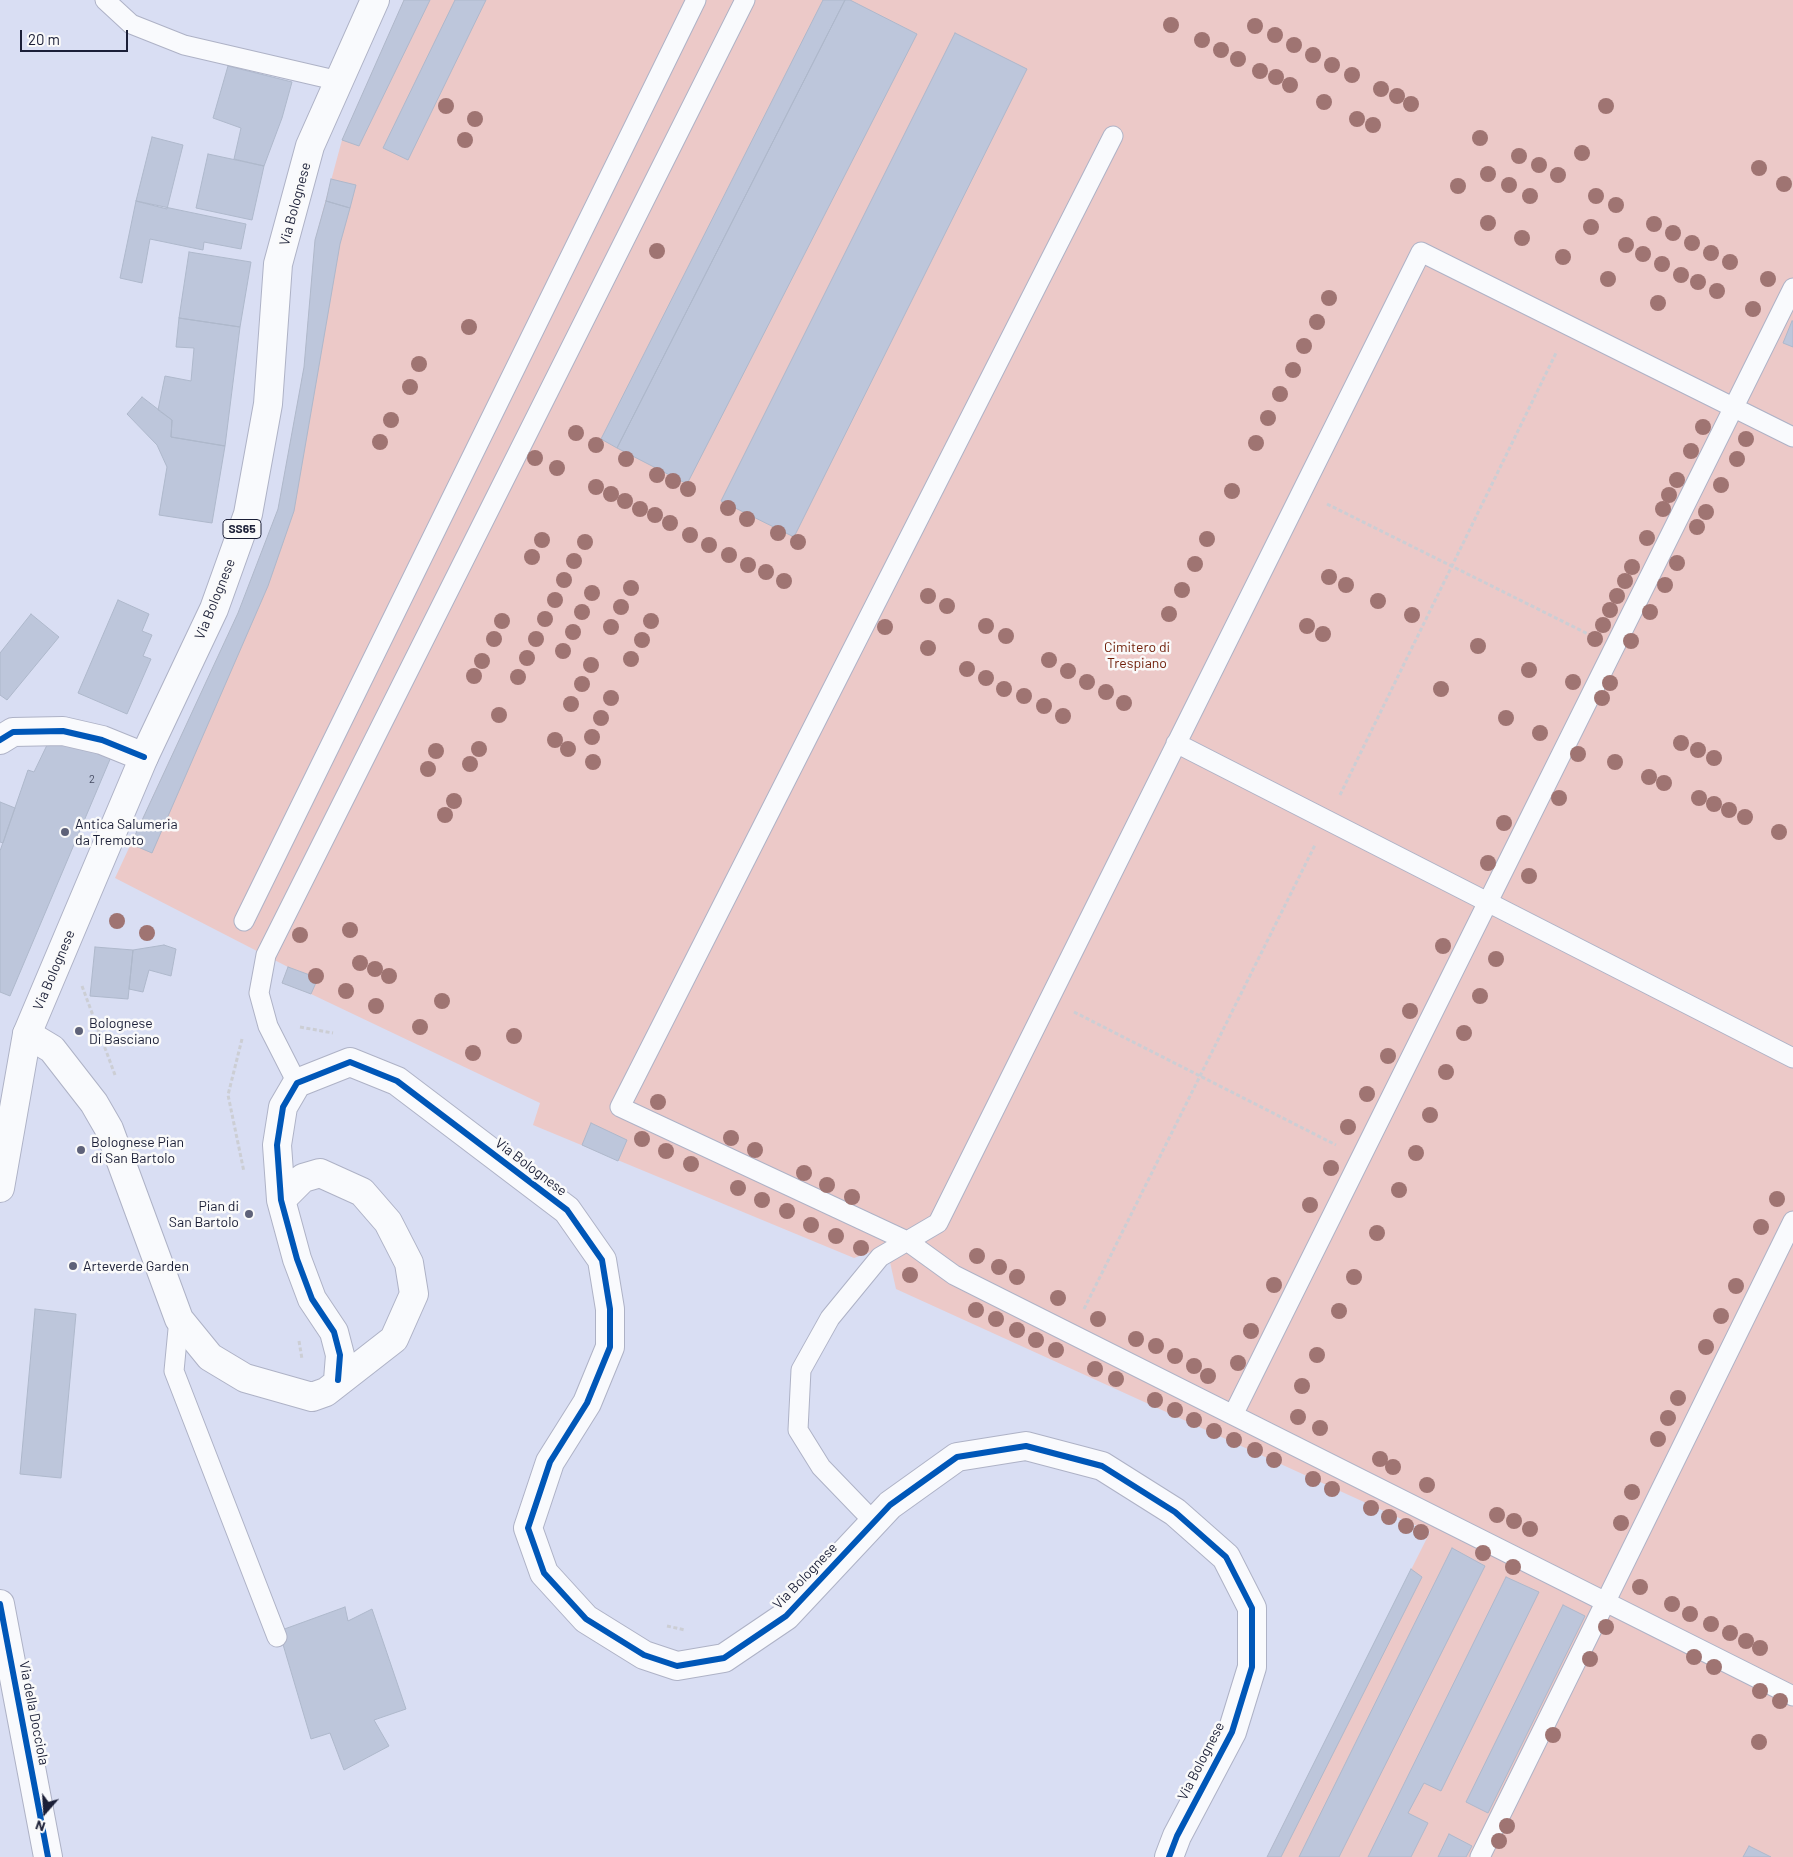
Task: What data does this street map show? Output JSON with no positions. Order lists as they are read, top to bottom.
{
  "streets": {
    "street": ["Via Bolognese", "SS65", "Via della Docciola"]
  },
  "parks": ["Cimitero di Trespiano"],
  "places": [
    "Antica Salumeria da Tremoto",
    "Bolognese Di Basciano",
    "Bolognese Pian di San Bartolo",
    "Pian di San Bartolo",
    "Arteverde Garden"
  ],
  "house_numbers": ["2"],
  "scale_bar": "20 m",
  "north": "bottom"
}
